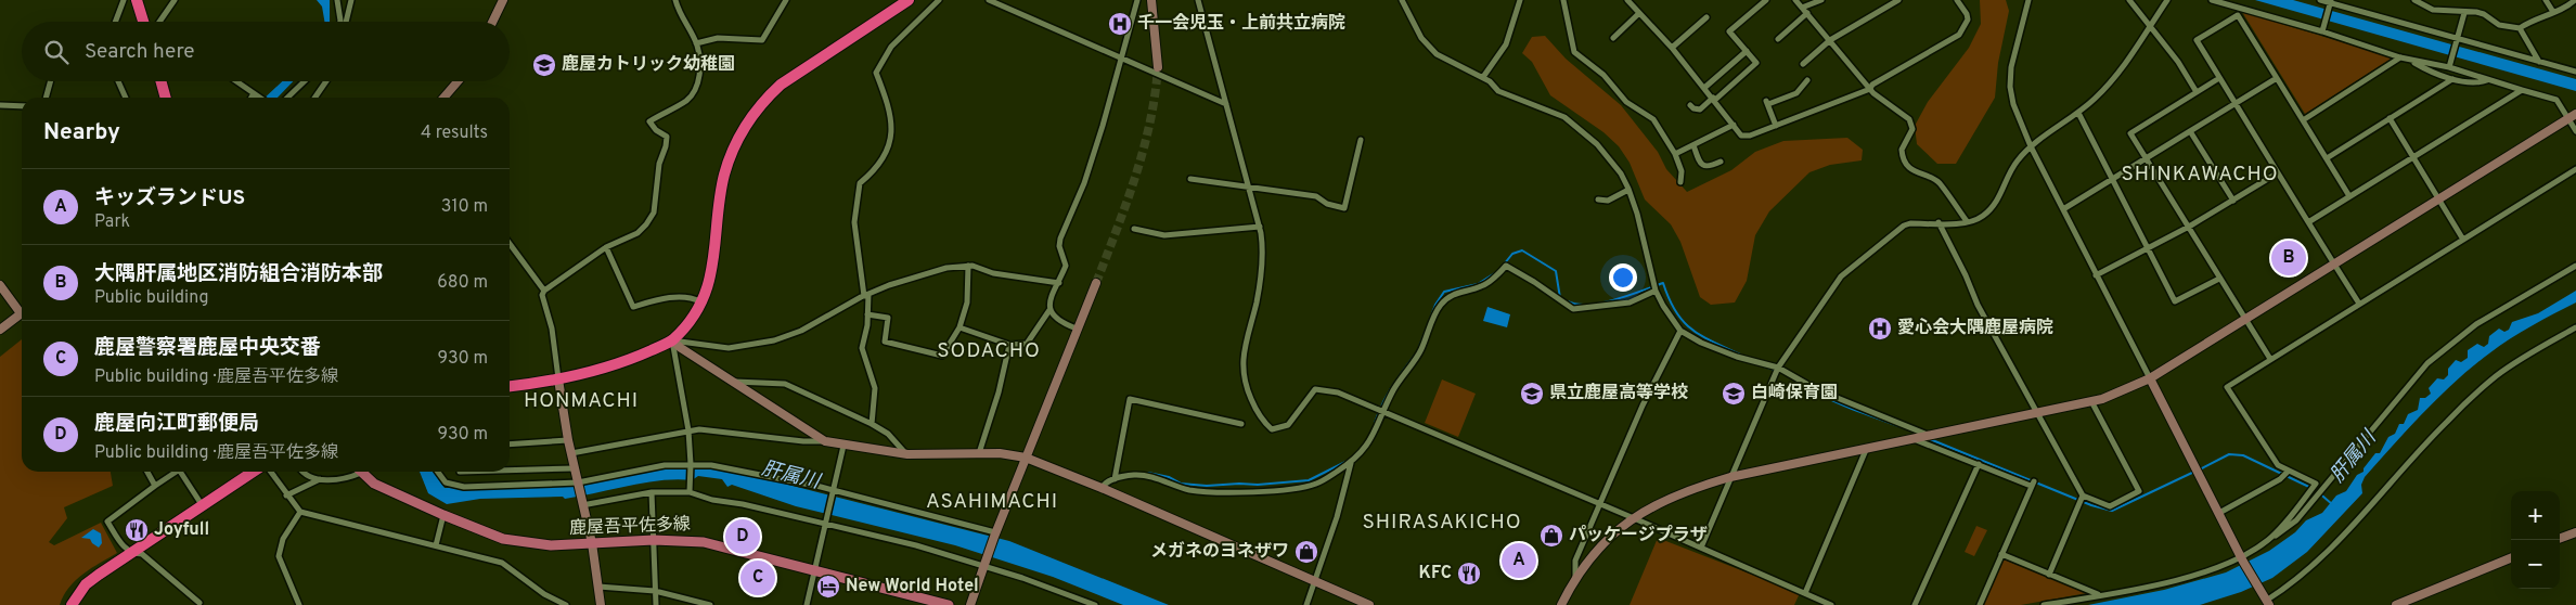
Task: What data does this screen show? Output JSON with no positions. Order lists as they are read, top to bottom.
{
  "streets": {
    "main road": ["鹿屋吾平佐多線"]
  },
  "districts": [
    "SHINKAWACHO",
    "SODACHO",
    "HONMACHI",
    "ASAHIMACHI",
    "SHIRASAKICHO"
  ],
  "water": ["肝属川"],
  "places": {
    "hospital": ["千一会児玉・上前共立病院", "愛心会大隅鹿屋病院"],
    "school or university": ["鹿屋カトリック幼稚園", "県立鹿屋高等学校", "白崎保育園"],
    "restaurant": ["Joyfull", "KFC"],
    "shop": ["パッケージプラザ", "メガネのヨネザワ"],
    "hotel": ["New World Hotel"]
  },
  "page": {
    "search": "Search here",
    "heading": ["Nearby", "4 results"],
    "list": [
      {
        "mark": "A",
        "name": "キッズランドUS",
        "note": "Park",
        "value": "310 m"
      },
      {
        "mark": "B",
        "name": "大隅肝属地区消防組合消防本部",
        "note": "Public building",
        "value": "680 m"
      },
      {
        "mark": "C",
        "name": "鹿屋警察署鹿屋中央交番",
        "note": "Public building · 鹿屋吾平佐多線",
        "value": "930 m"
      },
      {
        "mark": "D",
        "name": "鹿屋向江町郵便局",
        "note": "Public building · 鹿屋吾平佐多線",
        "value": "930 m"
      }
    ],
    "pins": [
      "B",
      "D",
      "A",
      "C"
    ],
    "map_buttons": ["+", "−"]
  }
}
